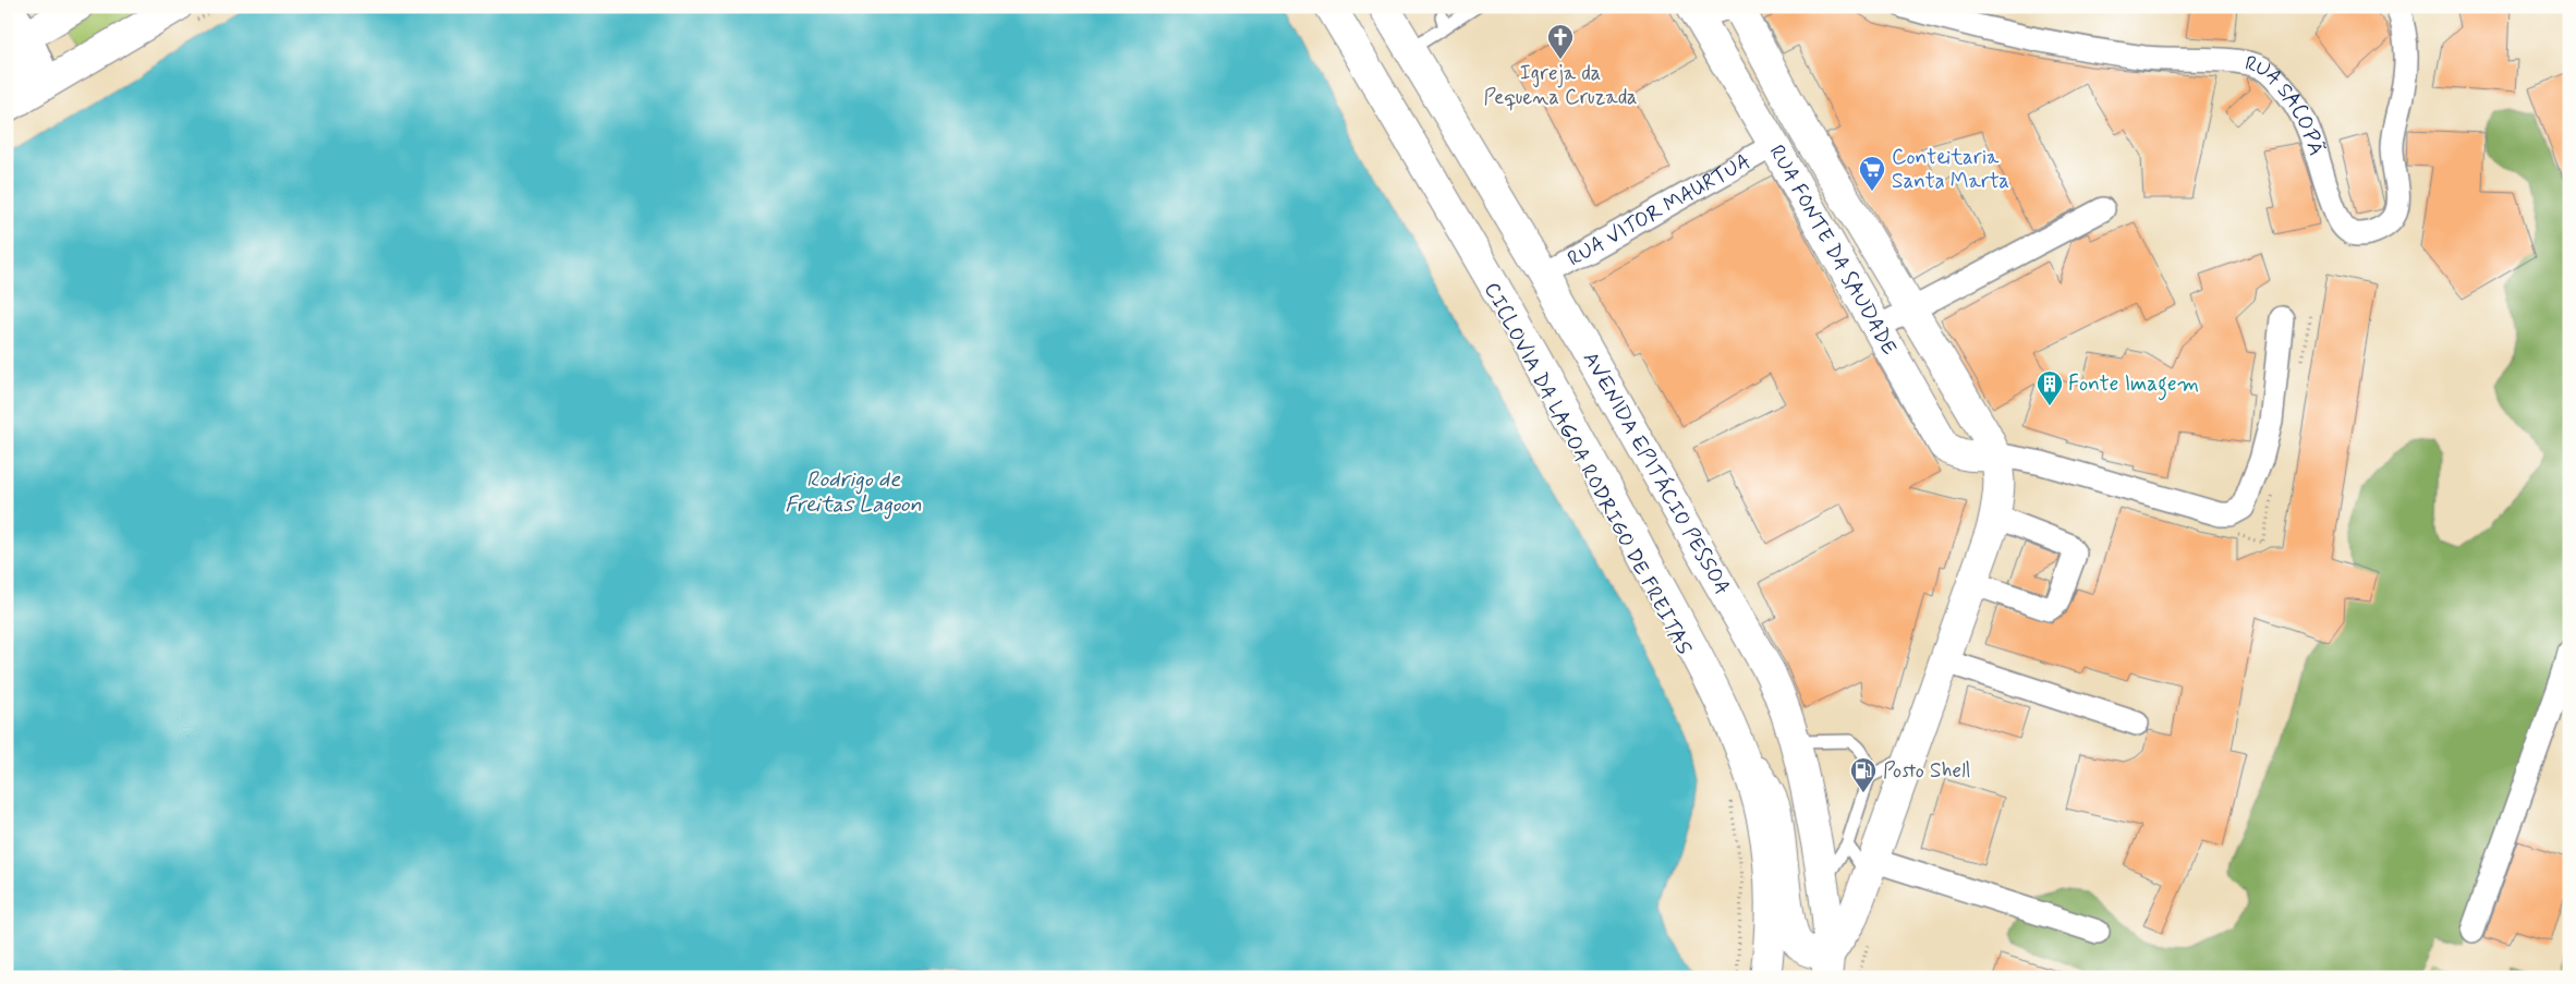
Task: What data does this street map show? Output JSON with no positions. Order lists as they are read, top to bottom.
{
  "streets": {
    "main road": ["RUA FONTE DA SAUDADE", "AVENIDA EPITÁCIO PESSOA"],
    "street": ["RUA SACOPÃ", "RUA VITOR MAURTUA"]
  },
  "crossings": [
    ["RUA VITOR MAURTUA", "RUA FONTE DA SAUDADE"],
    ["RUA VITOR MAURTUA", "AVENIDA EPITÁCIO PESSOA"],
    ["RUA FONTE DA SAUDADE", "AVENIDA EPITÁCIO PESSOA"]
  ],
  "water": ["Rodrigo de Freitas Lagoon"],
  "places": {
    "church": ["Igreja da Pequena Cruzada"],
    "supermarket": ["Conteitaria Santa Marta"],
    "building": ["Fonte Imagem"],
    "fuel station": ["Posto Shell"]
  }
}
